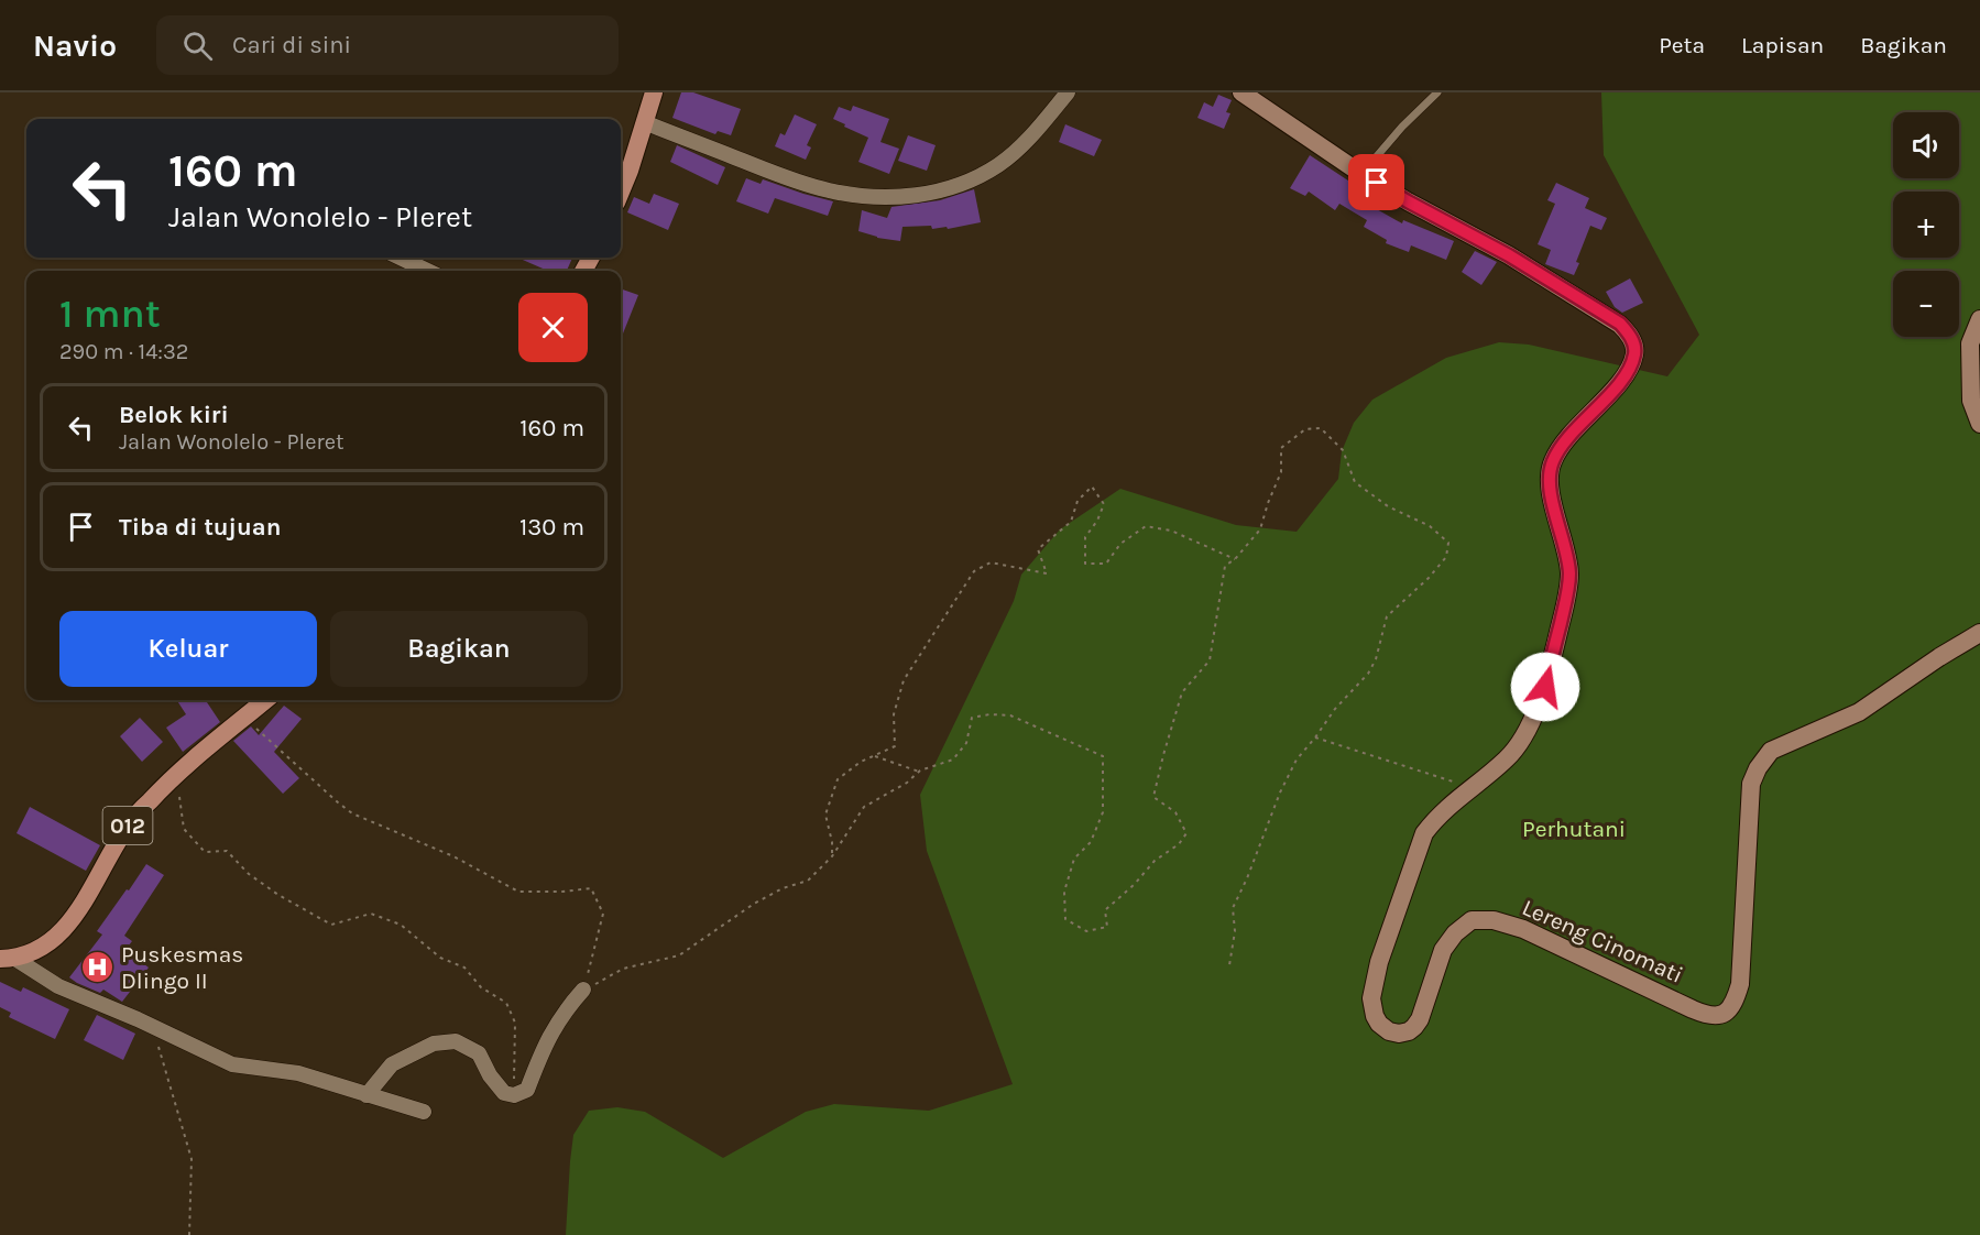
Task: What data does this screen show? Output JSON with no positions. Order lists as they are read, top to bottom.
{
  "streets": {
    "main road": ["012", "Lereng Cinomati"]
  },
  "parks": ["Perhutani"],
  "places": {
    "hospital": ["Puskesmas Dlingo II"]
  },
  "page": {
    "header": "Navio",
    "search": "Cari di sini",
    "nav": ["Peta", "Lapisan", "Bagikan"],
    "map_buttons": ["+", "−"],
    "turn": ["160 m", "Jalan Wonolelo - Pleret"],
    "heading": ["1 mnt", "290 m · 14:32"],
    "list": [
      {
        "name": "Belok kiri",
        "note": "Jalan Wonolelo - Pleret",
        "value": "160 m"
      },
      {
        "name": "Tiba di tujuan",
        "value": "130 m"
      }
    ],
    "buttons": ["Keluar", "Bagikan"]
  }
}
